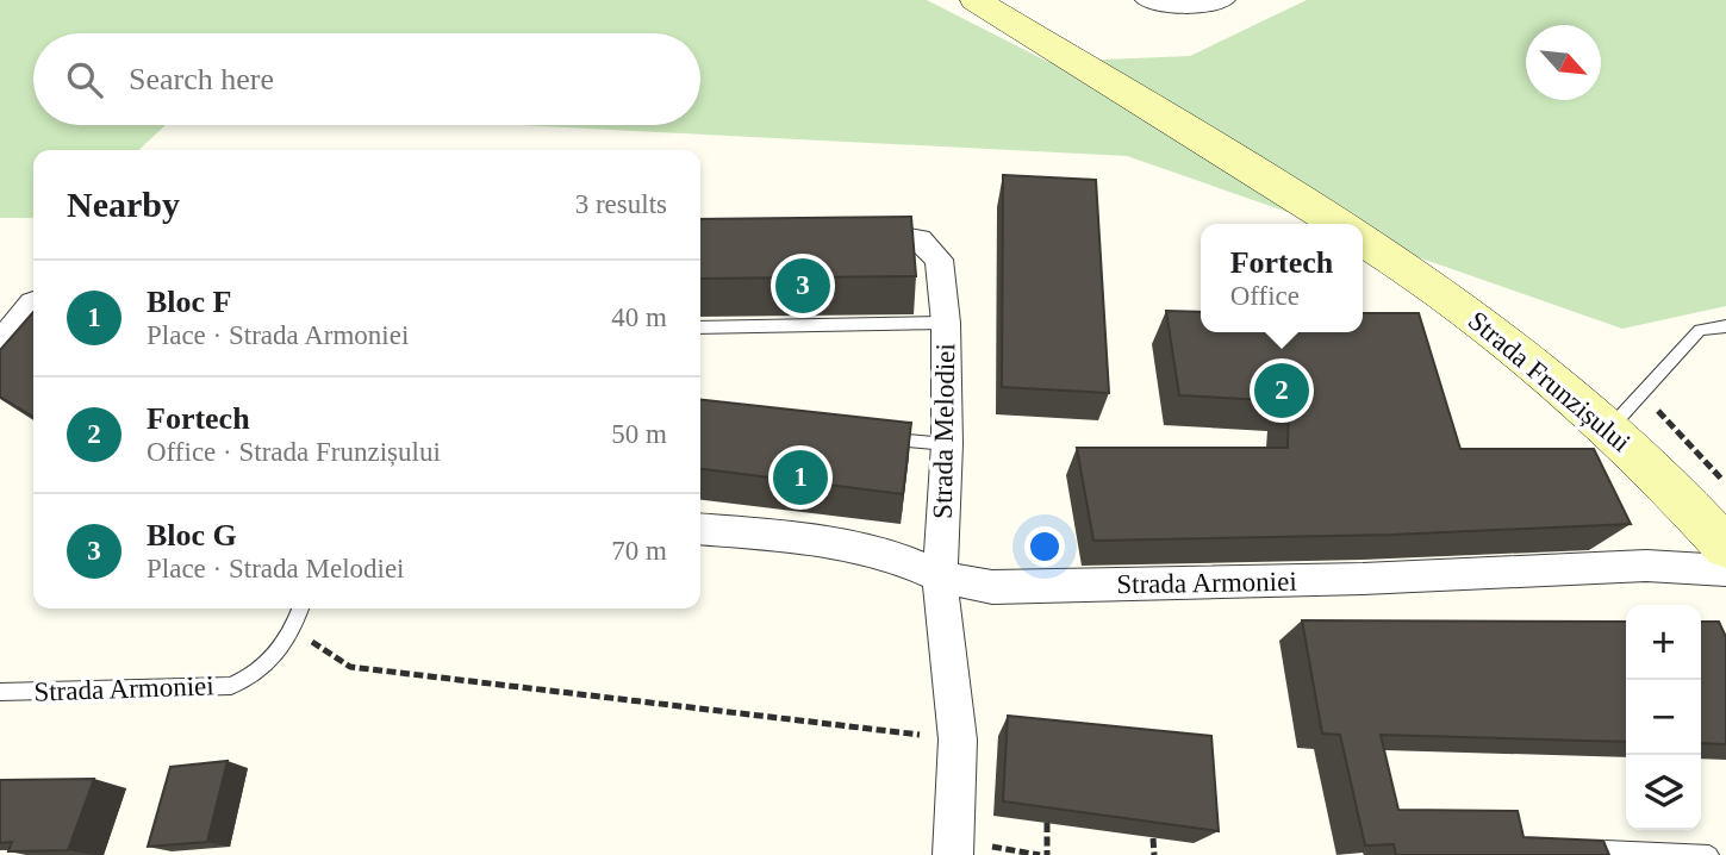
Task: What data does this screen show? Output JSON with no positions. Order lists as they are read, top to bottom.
{
  "streets": {
    "main road": ["Strada Frunzișului"],
    "street": ["Strada Melodiei", "Strada Armoniei"]
  },
  "crossings": [
    ["Strada Melodiei", "Strada Armoniei"]
  ],
  "north": "bottom right",
  "page": {
    "search": "Search here",
    "heading": ["Nearby", "3 results"],
    "popup": ["Fortech", "Office"],
    "pins": ["3", "2", "1"],
    "list": [
      {
        "mark": "1",
        "name": "Bloc F",
        "note": "Place · Strada Armoniei",
        "value": "40 m"
      },
      {
        "mark": "2",
        "name": "Fortech",
        "note": "Office · Strada Frunzișului",
        "value": "50 m"
      },
      {
        "mark": "3",
        "name": "Bloc G",
        "note": "Place · Strada Melodiei",
        "value": "70 m"
      }
    ],
    "map_buttons": ["+", "−"]
  }
}
